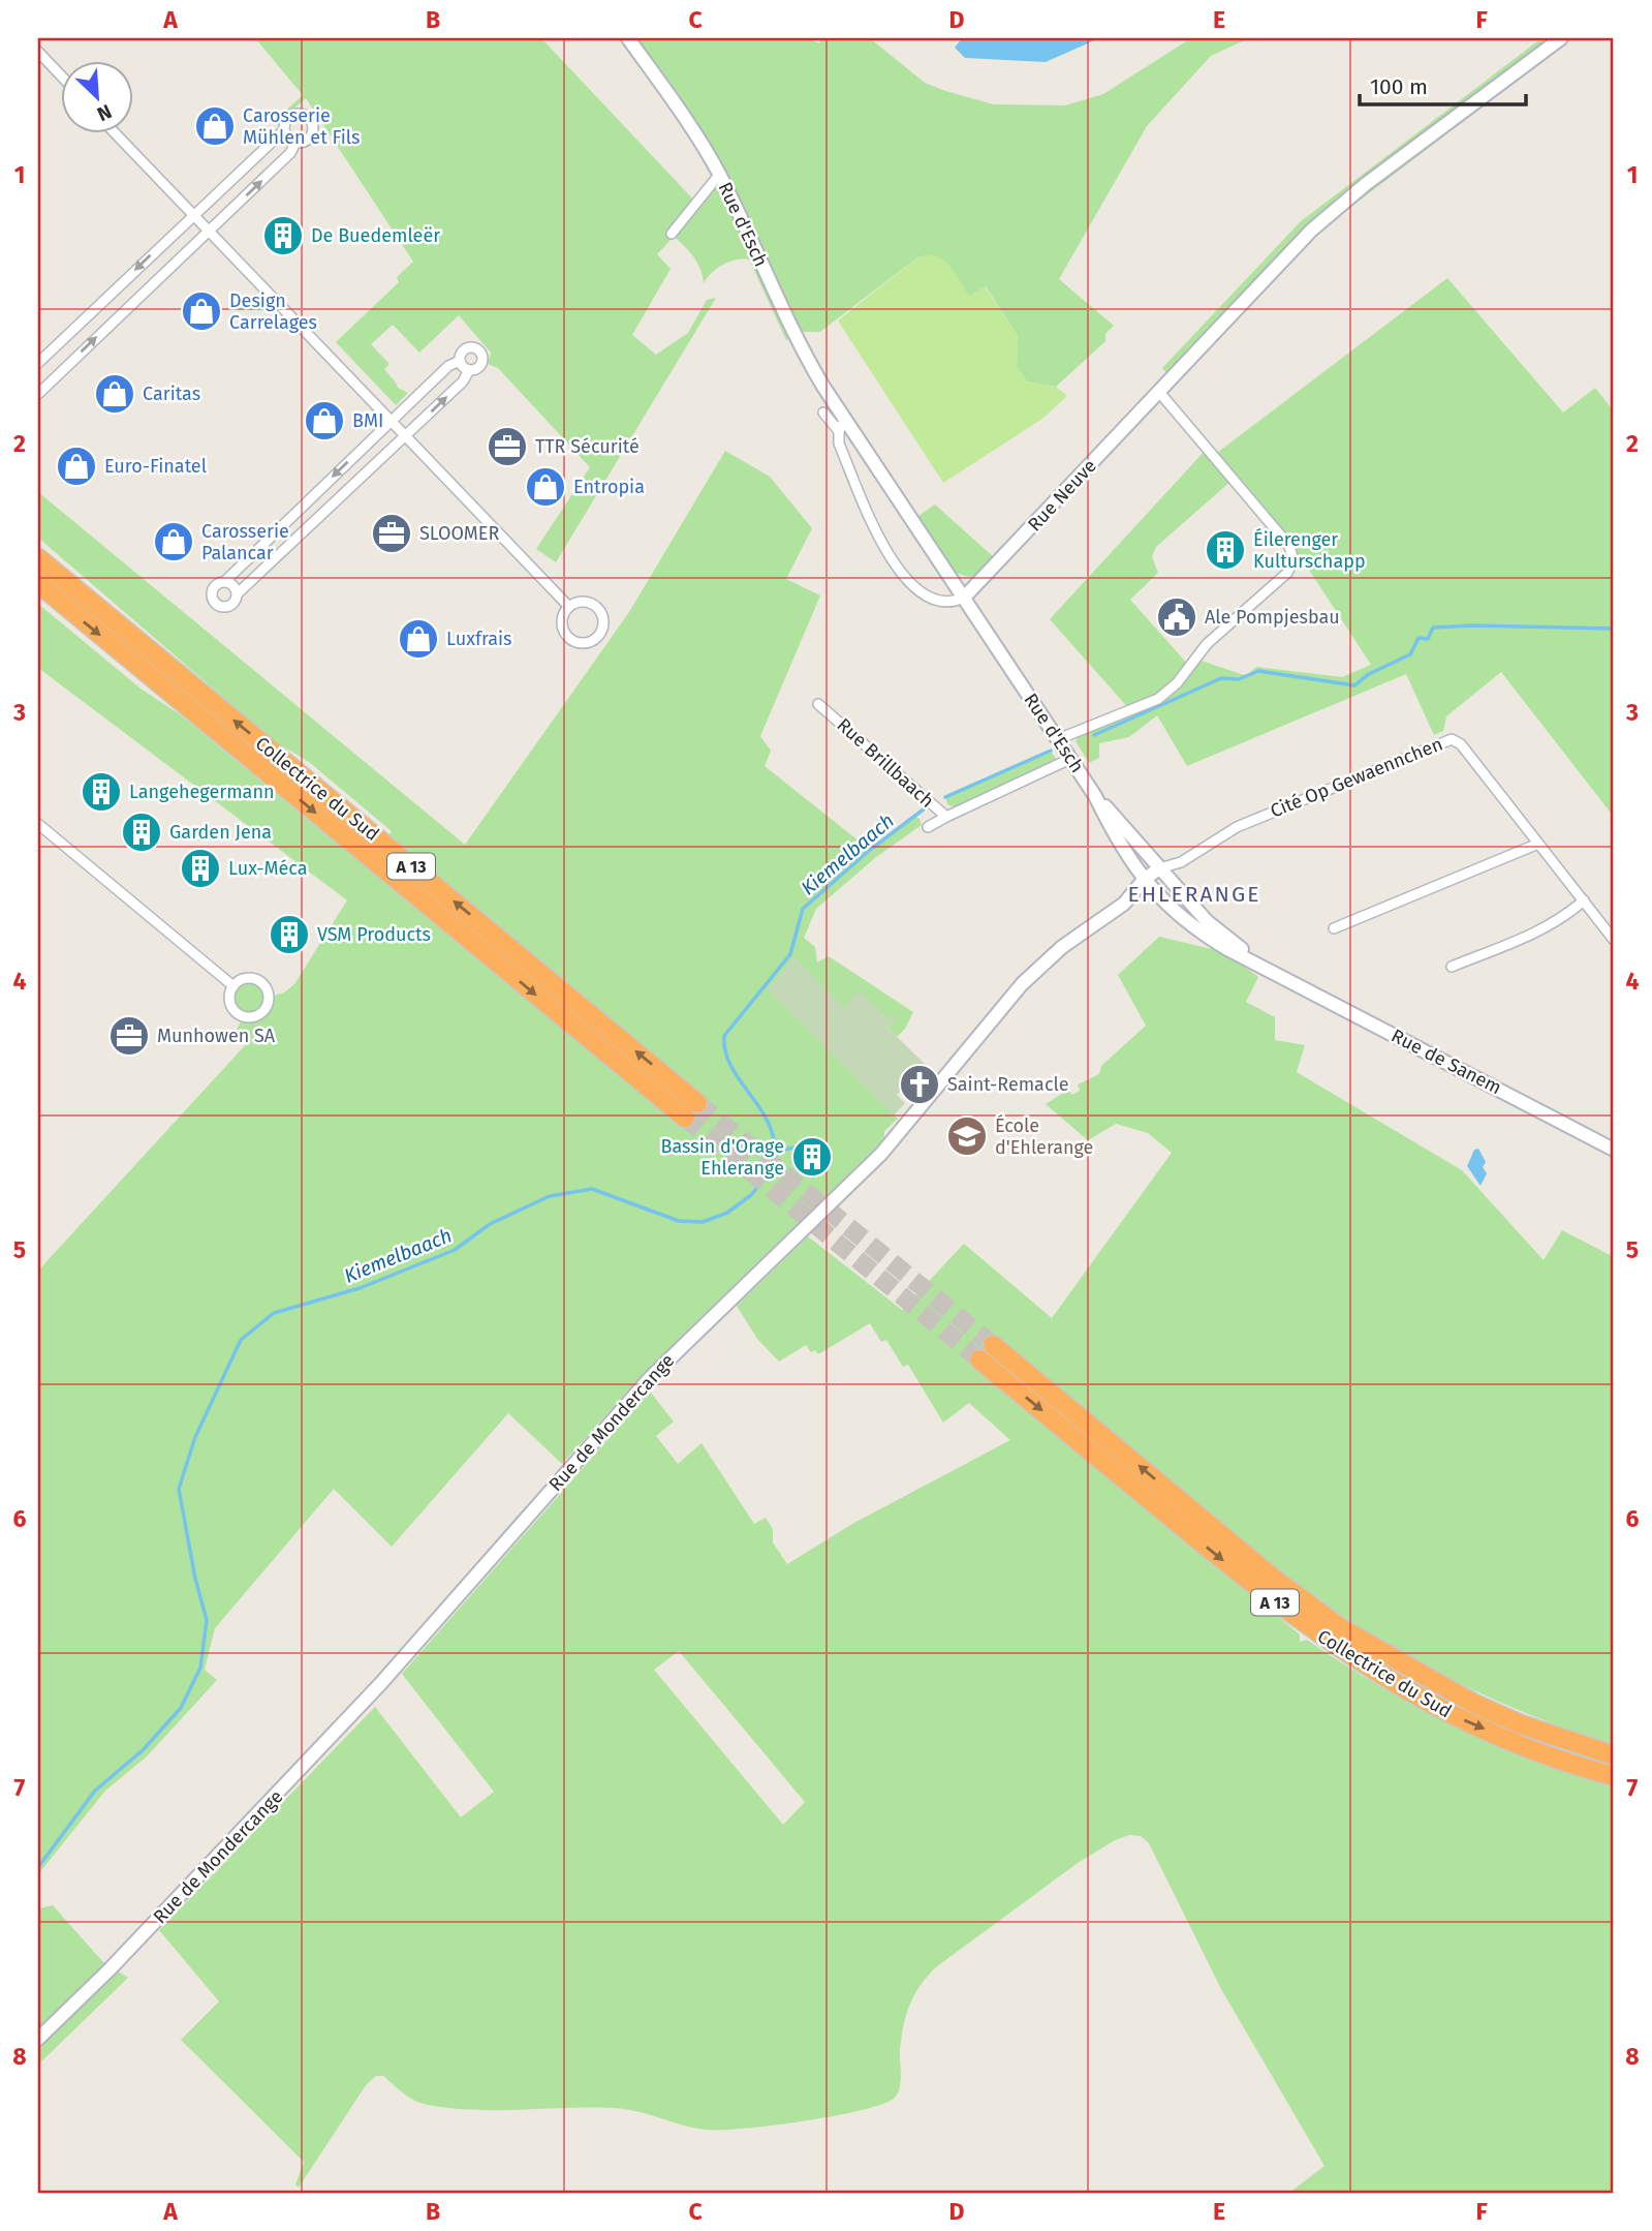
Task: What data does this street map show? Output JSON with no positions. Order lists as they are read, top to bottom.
{
  "streets": {
    "highway": ["Collectrice du Sud", "A 13"],
    "main road": [
      "Rue d'Esch",
      "Rue Neuve",
      "Rue de Sanem",
      "Rue de Mondercange"
    ],
    "street": ["Rue Brillbaach", "Cité Op Gewaennchen"]
  },
  "crossings": [
    ["Rue d'Esch", "Rue Neuve"],
    ["Rue d'Esch", "Rue Brillbaach"],
    ["Rue d'Esch", "Cité Op Gewaennchen"],
    ["Rue d'Esch", "Rue de Sanem"],
    ["Rue d'Esch", "Rue de Mondercange"],
    ["Cité Op Gewaennchen", "Rue de Sanem"],
    ["Cité Op Gewaennchen", "Rue de Mondercange"],
    ["Rue de Sanem", "Rue de Mondercange"]
  ],
  "districts": ["EHLERANGE"],
  "water": ["Kiemelbaach"],
  "places": {
    "shop": [
      "Carosserie Mühlen et Fils",
      "Design Carrelages",
      "Caritas",
      "BMI",
      "Euro-Finatel",
      "Entropia",
      "Carosserie Palancar",
      "Luxfrais"
    ],
    "building": [
      "De Buedemleër",
      "Éilerenger Kulturschapp",
      "Langehegermann",
      "Garden Jena",
      "Lux-Méca",
      "VSM Products",
      "Bassin d'Orage Ehlerange"
    ],
    "office": ["TTR Sécurité", "SLOOMER", "Munhowen SA"],
    "public building": ["Ale Pompjesbau"],
    "church": ["Saint-Remacle"],
    "school or university": ["École d'Ehlerange"]
  },
  "scale_bar": "100 m",
  "north": "bottom right",
  "grid": {
    "columns": [
      "A",
      "B",
      "C",
      "D",
      "E",
      "F"
    ],
    "rows": [
      "1",
      "2",
      "3",
      "4",
      "5",
      "6",
      "7",
      "8"
    ]
  }
}
